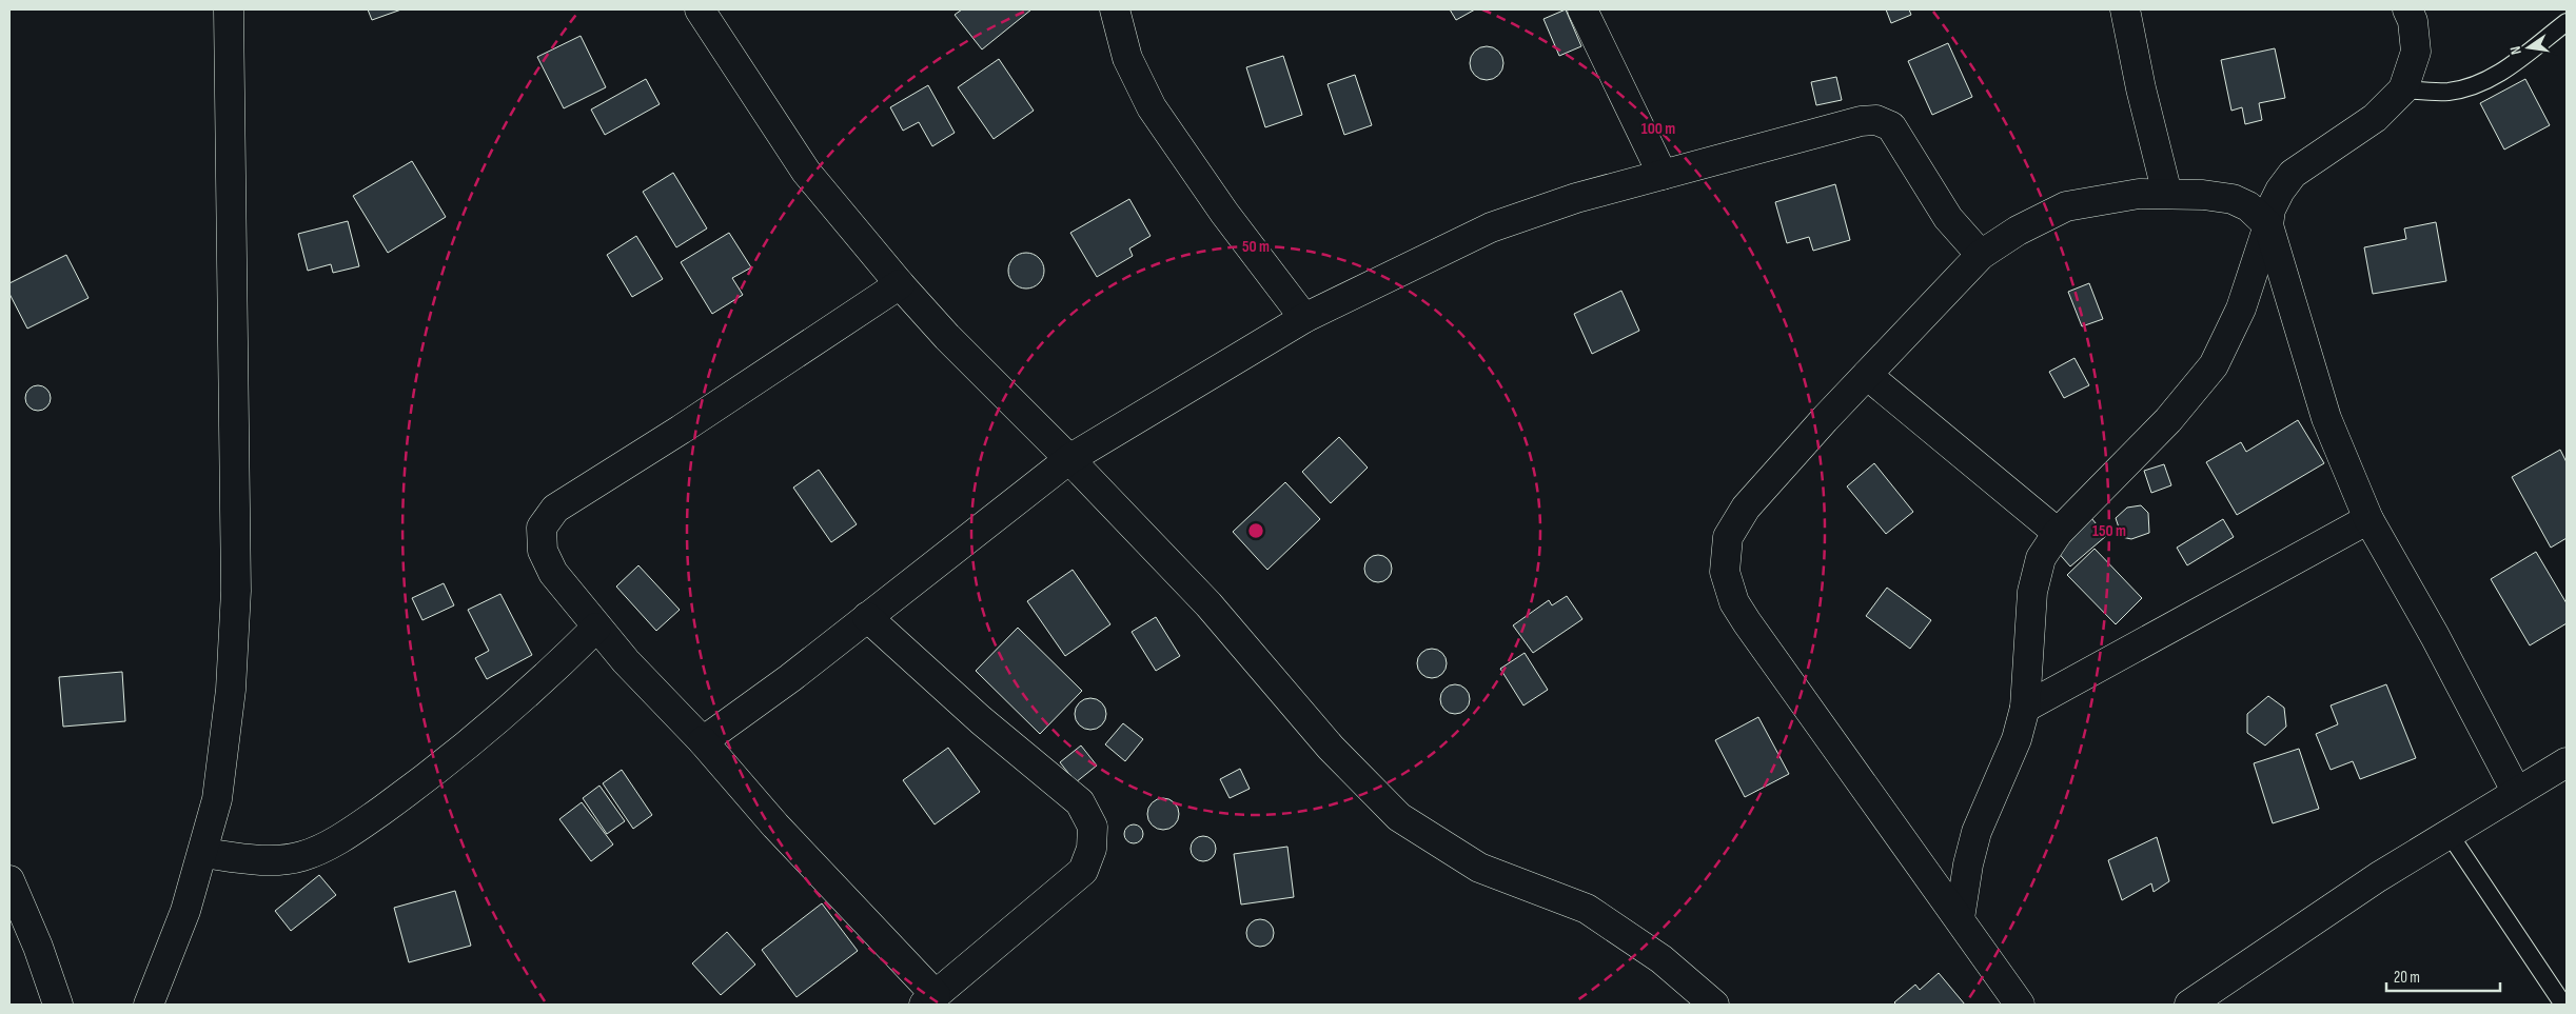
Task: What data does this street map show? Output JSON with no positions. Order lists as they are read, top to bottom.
{
  "scale_bar": "20 m",
  "north": "left",
  "rings": ["100 m", "50 m", "150 m"]
}
